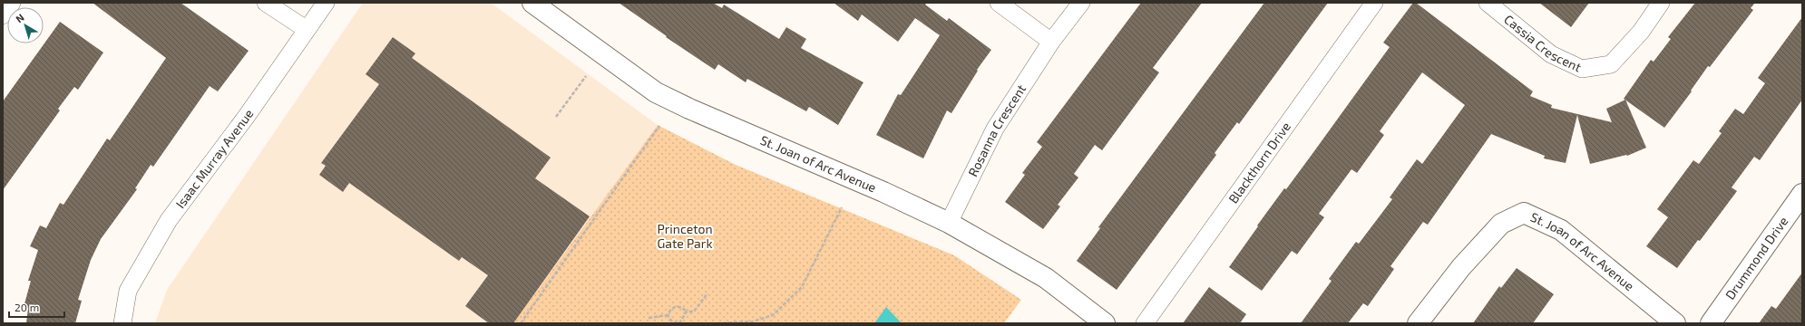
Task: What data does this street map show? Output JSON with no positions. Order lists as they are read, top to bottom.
{
  "streets": {
    "street": [
      "Cassia Crescent",
      "Rosanna Crescent",
      "Isaac Murray Avenue",
      "Blackthorn Drive",
      "St. Joan of Arc Avenue",
      "Drummond Drive"
    ]
  },
  "crossings": [
    ["Rosanna Crescent", "St. Joan of Arc Avenue"]
  ],
  "parks": ["Princeton Gate Park"],
  "scale_bar": "20 m",
  "north": "top left"
}
